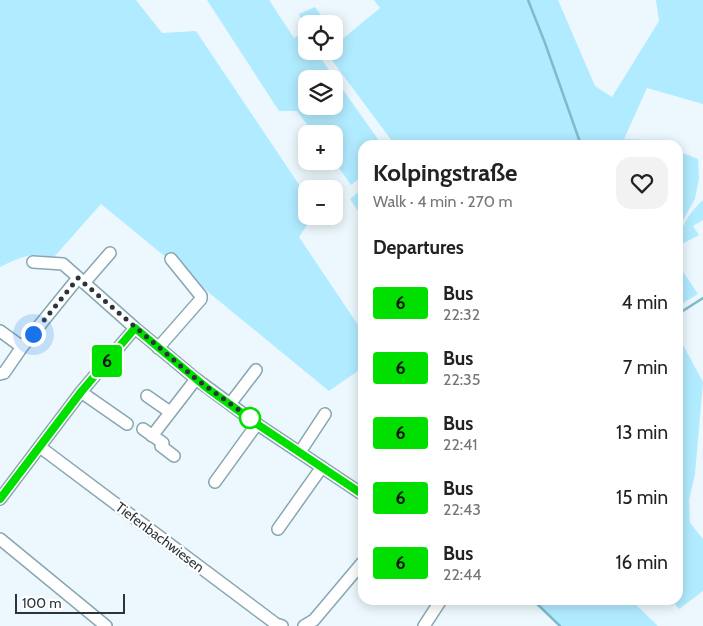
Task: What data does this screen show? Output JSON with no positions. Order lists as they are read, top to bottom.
{
  "streets": {
    "street": ["Tiefenbachwiesen"]
  },
  "lines": ["bus line 6"],
  "scale_bar": "100 m",
  "page": {
    "on_map": "6",
    "map_buttons": ["+", "−"],
    "heading": [
      ["Kolpingstraße", "Walk · 4 min · 270 m"],
      "Departures"
    ],
    "list": [
      {
        "mark": "6",
        "name": "Bus",
        "note": "22:32",
        "value": "4 min"
      },
      {
        "mark": "6",
        "name": "Bus",
        "note": "22:35",
        "value": "7 min"
      },
      {
        "mark": "6",
        "name": "Bus",
        "note": "22:41",
        "value": "13 min"
      },
      {
        "mark": "6",
        "name": "Bus",
        "note": "22:43",
        "value": "15 min"
      },
      {
        "mark": "6",
        "name": "Bus",
        "note": "22:44",
        "value": "16 min"
      }
    ],
    "scale": "100 m"
  }
}
